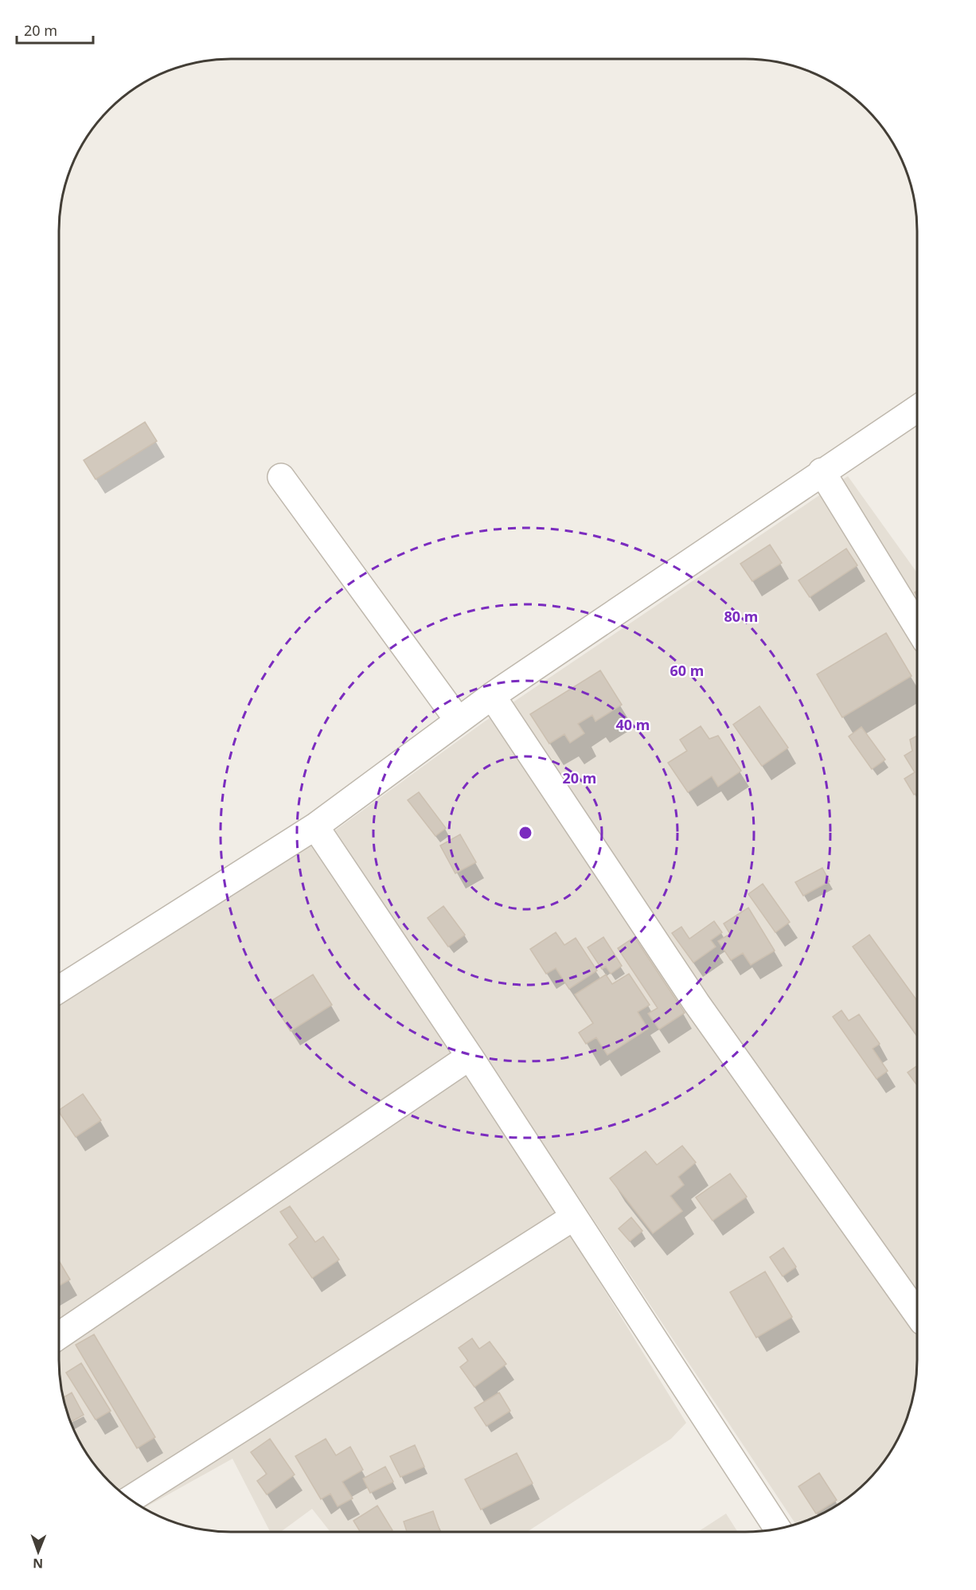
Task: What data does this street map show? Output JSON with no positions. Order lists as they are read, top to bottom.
{
  "scale_bar": "20 m",
  "north": "bottom",
  "rings": [
    "80 m",
    "60 m",
    "40 m",
    "20 m"
  ]
}
